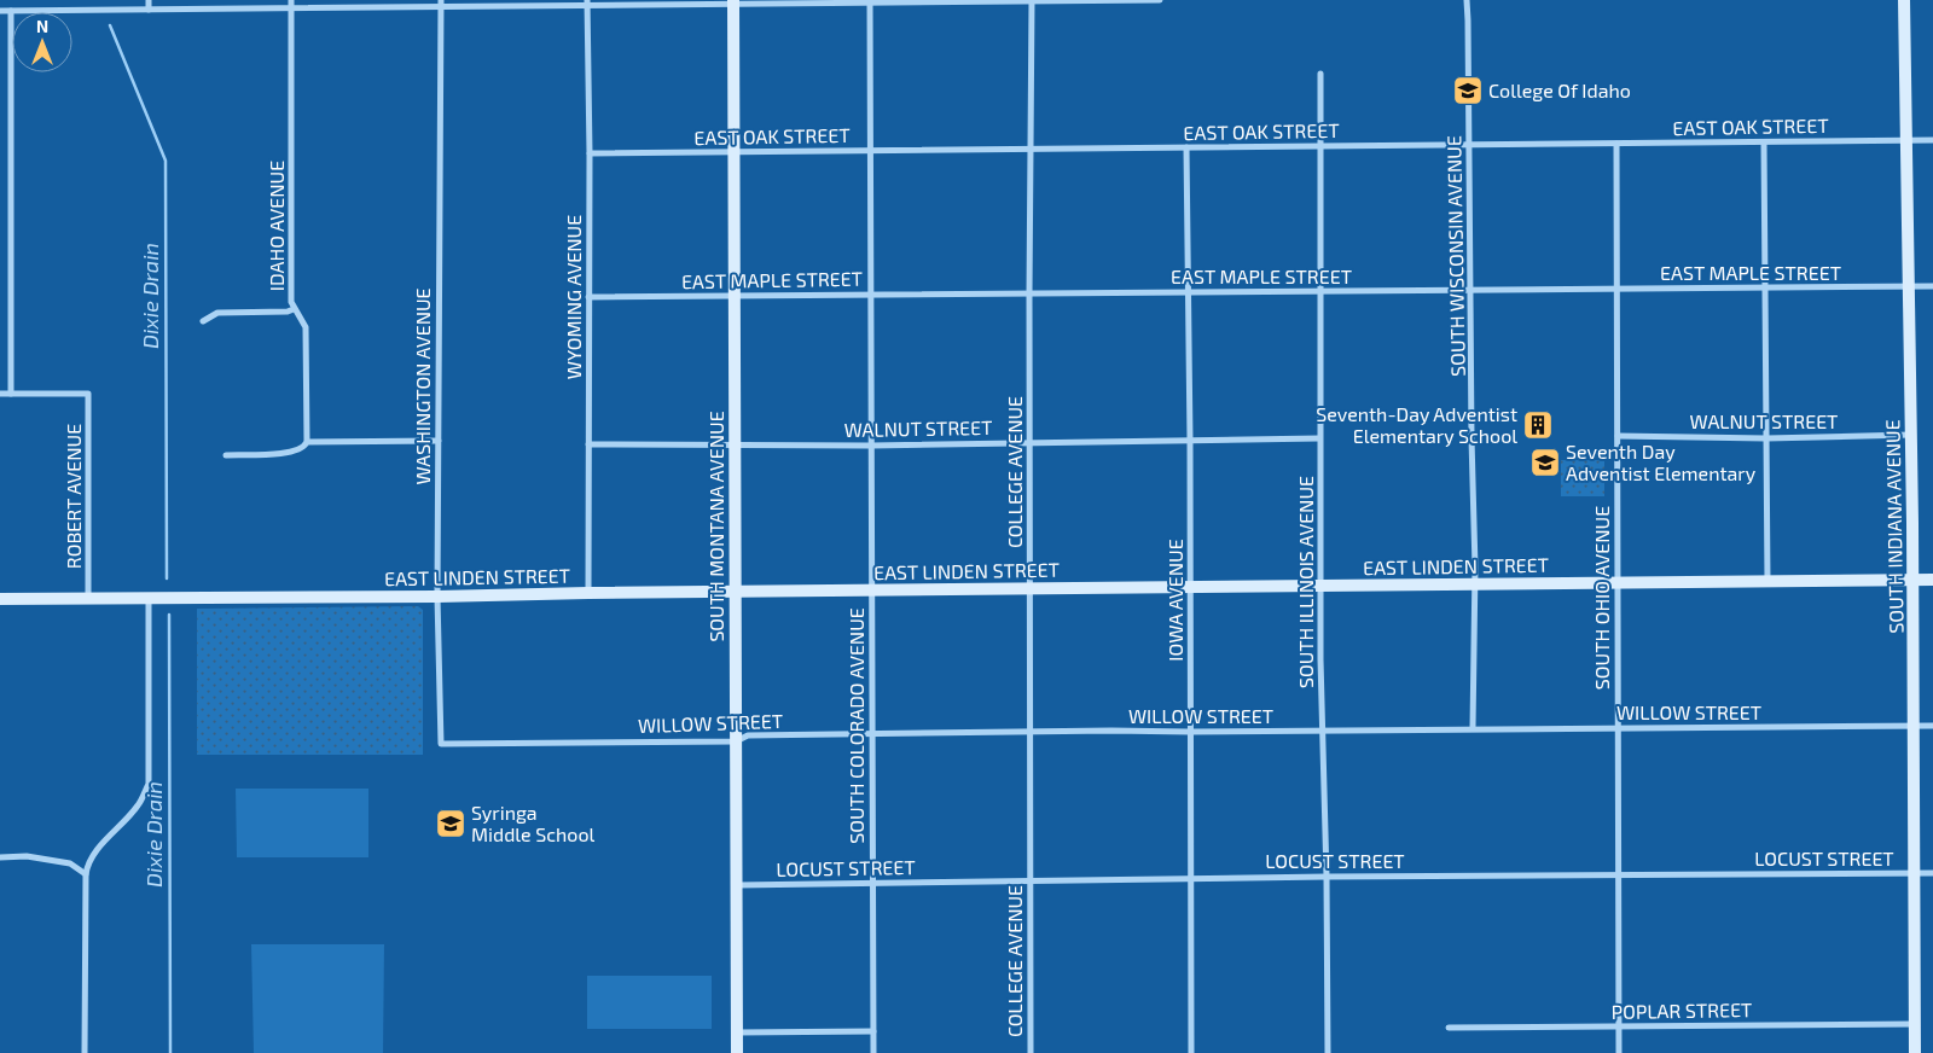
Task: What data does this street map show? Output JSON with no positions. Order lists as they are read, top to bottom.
{
  "streets": {
    "main road": ["SOUTH MONTANA AVENUE", "SOUTH INDIANA AVENUE", "EAST LINDEN STREET"],
    "street": [
      "EAST OAK STREET",
      "IDAHO AVENUE",
      "SOUTH WISCONSIN AVENUE",
      "EAST MAPLE STREET",
      "WYOMING AVENUE",
      "WASHINGTON AVENUE",
      "WALNUT STREET",
      "COLLEGE AVENUE",
      "ROBERT AVENUE",
      "SOUTH ILLINOIS AVENUE",
      "SOUTH OHIO AVENUE",
      "IOWA AVENUE",
      "WILLOW STREET",
      "SOUTH COLORADO AVENUE",
      "LOCUST STREET",
      "POPLAR STREET"
    ]
  },
  "crossings": [
    ["EAST OAK STREET", "SOUTH WISCONSIN AVENUE"],
    ["EAST OAK STREET", "WYOMING AVENUE"],
    ["EAST OAK STREET", "COLLEGE AVENUE"],
    ["EAST OAK STREET", "SOUTH MONTANA AVENUE"],
    ["EAST OAK STREET", "SOUTH INDIANA AVENUE"],
    ["EAST OAK STREET", "SOUTH ILLINOIS AVENUE"],
    ["EAST OAK STREET", "SOUTH OHIO AVENUE"],
    ["EAST OAK STREET", "IOWA AVENUE"],
    ["EAST OAK STREET", "SOUTH COLORADO AVENUE"],
    ["SOUTH WISCONSIN AVENUE", "EAST MAPLE STREET"],
    ["SOUTH WISCONSIN AVENUE", "EAST LINDEN STREET"],
    ["SOUTH WISCONSIN AVENUE", "WILLOW STREET"],
    ["EAST MAPLE STREET", "WYOMING AVENUE"],
    ["EAST MAPLE STREET", "COLLEGE AVENUE"],
    ["EAST MAPLE STREET", "SOUTH MONTANA AVENUE"],
    ["EAST MAPLE STREET", "SOUTH INDIANA AVENUE"],
    ["EAST MAPLE STREET", "SOUTH ILLINOIS AVENUE"],
    ["EAST MAPLE STREET", "SOUTH OHIO AVENUE"],
    ["EAST MAPLE STREET", "IOWA AVENUE"],
    ["EAST MAPLE STREET", "SOUTH COLORADO AVENUE"],
    ["WYOMING AVENUE", "WALNUT STREET"],
    ["WYOMING AVENUE", "EAST LINDEN STREET"],
    ["WASHINGTON AVENUE", "EAST LINDEN STREET"],
    ["WASHINGTON AVENUE", "WILLOW STREET"],
    ["WALNUT STREET", "COLLEGE AVENUE"],
    ["WALNUT STREET", "SOUTH MONTANA AVENUE"],
    ["WALNUT STREET", "SOUTH INDIANA AVENUE"],
    ["WALNUT STREET", "SOUTH ILLINOIS AVENUE"],
    ["WALNUT STREET", "SOUTH OHIO AVENUE"],
    ["WALNUT STREET", "IOWA AVENUE"],
    ["WALNUT STREET", "SOUTH COLORADO AVENUE"],
    ["COLLEGE AVENUE", "EAST LINDEN STREET"],
    ["COLLEGE AVENUE", "WILLOW STREET"],
    ["COLLEGE AVENUE", "LOCUST STREET"],
    ["ROBERT AVENUE", "EAST LINDEN STREET"],
    ["SOUTH MONTANA AVENUE", "EAST LINDEN STREET"],
    ["SOUTH MONTANA AVENUE", "WILLOW STREET"],
    ["SOUTH MONTANA AVENUE", "LOCUST STREET"],
    ["SOUTH INDIANA AVENUE", "EAST LINDEN STREET"],
    ["SOUTH INDIANA AVENUE", "WILLOW STREET"],
    ["SOUTH INDIANA AVENUE", "LOCUST STREET"],
    ["SOUTH INDIANA AVENUE", "POPLAR STREET"],
    ["EAST LINDEN STREET", "SOUTH ILLINOIS AVENUE"],
    ["EAST LINDEN STREET", "SOUTH OHIO AVENUE"],
    ["EAST LINDEN STREET", "IOWA AVENUE"],
    ["EAST LINDEN STREET", "SOUTH COLORADO AVENUE"],
    ["SOUTH ILLINOIS AVENUE", "WILLOW STREET"],
    ["SOUTH ILLINOIS AVENUE", "LOCUST STREET"],
    ["SOUTH OHIO AVENUE", "WILLOW STREET"],
    ["SOUTH OHIO AVENUE", "LOCUST STREET"],
    ["SOUTH OHIO AVENUE", "POPLAR STREET"],
    ["IOWA AVENUE", "WILLOW STREET"],
    ["IOWA AVENUE", "LOCUST STREET"],
    ["WILLOW STREET", "SOUTH COLORADO AVENUE"],
    ["SOUTH COLORADO AVENUE", "LOCUST STREET"]
  ],
  "water": ["Dixie Drain"],
  "places": {
    "school or university": ["College Of Idaho", "Seventh Day Adventist Elementary", "Syringa Middle School"],
    "building": ["Seventh-Day Adventist Elementary School"]
  },
  "north": "top"
}
